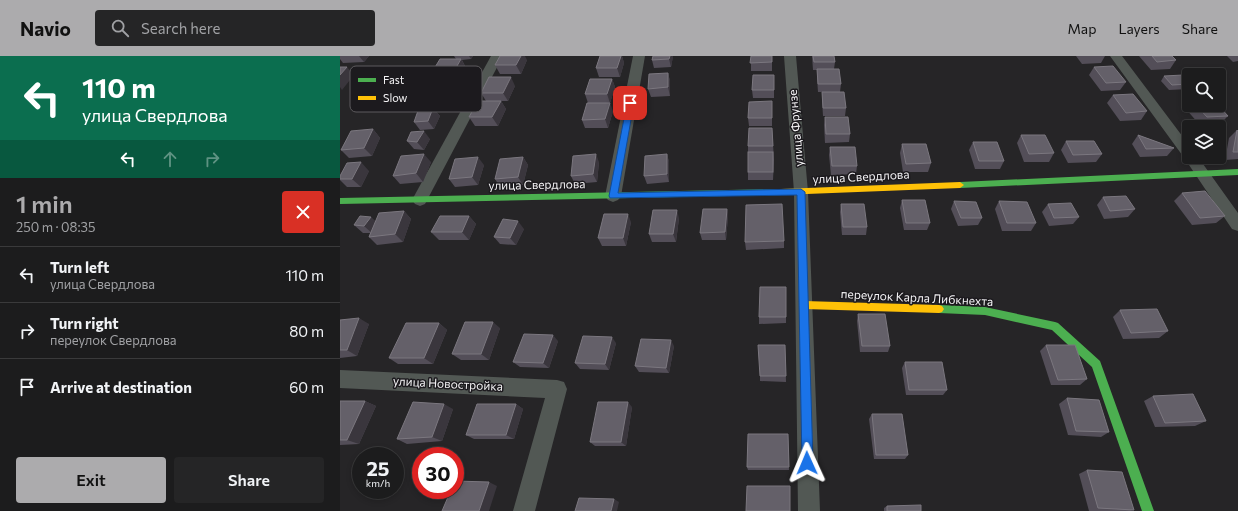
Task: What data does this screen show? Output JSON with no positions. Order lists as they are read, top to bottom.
{
  "streets": {
    "street": [
      "улица Фрунзе",
      "улица Свердлова",
      "переулок Карла Либкнехта",
      "улица Новостройка"
    ]
  },
  "crossings": [
    ["улица Фрунзе", "улица Свердлова"],
    ["улица Фрунзе", "переулок Карла Либкнехта"]
  ],
  "legend": ["Fast", "Slow"],
  "page": {
    "header": "Navio",
    "search": "Search here",
    "nav": ["Map", "Layers", "Share"],
    "turn": ["110 m", "улица Свердлова"],
    "heading": ["1 min", "250 m · 08:35"],
    "list": [
      {
        "name": "Turn left",
        "note": "улица Свердлова",
        "value": "110 m"
      },
      {
        "name": "Turn right",
        "note": "переулок Свердлова",
        "value": "80 m"
      },
      {
        "name": "Arrive at destination",
        "value": "60 m"
      }
    ],
    "speed": "25 km/h",
    "limit": "30",
    "buttons": ["Exit", "Share"]
  }
}
